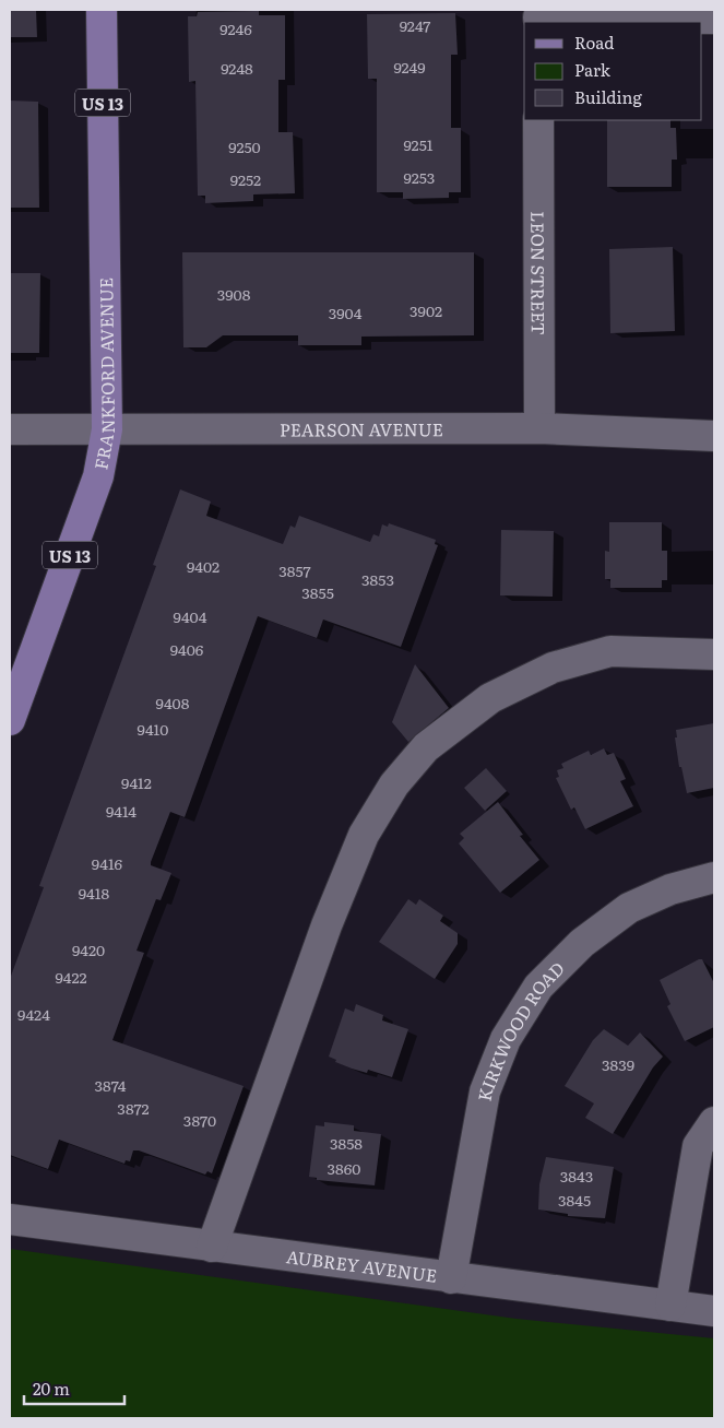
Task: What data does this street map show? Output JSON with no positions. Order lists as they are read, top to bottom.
{
  "streets": {
    "main road": ["US 13", "FRANKFORD AVENUE"],
    "street": [
      "LEON STREET",
      "PEARSON AVENUE",
      "KIRKWOOD ROAD",
      "AUBREY AVENUE"
    ]
  },
  "crossings": [
    ["LEON STREET", "PEARSON AVENUE"],
    ["FRANKFORD AVENUE", "PEARSON AVENUE"],
    ["KIRKWOOD ROAD", "AUBREY AVENUE"]
  ],
  "house_numbers": [
    "9247",
    "9246",
    "9249",
    "9248",
    "9251",
    "9250",
    "9253",
    "9252",
    "3908",
    "3902",
    "3904",
    "9402",
    "3857",
    "3853",
    "3855",
    "9404",
    "9406",
    "9408",
    "9410",
    "9412",
    "9414",
    "9416",
    "9418",
    "9420",
    "9422",
    "9424",
    "3839",
    "3874",
    "3872",
    "3870",
    "3858",
    "3860",
    "3843",
    "3845"
  ],
  "legend": ["Road", "Park", "Building"],
  "scale_bar": "20 m"
}
